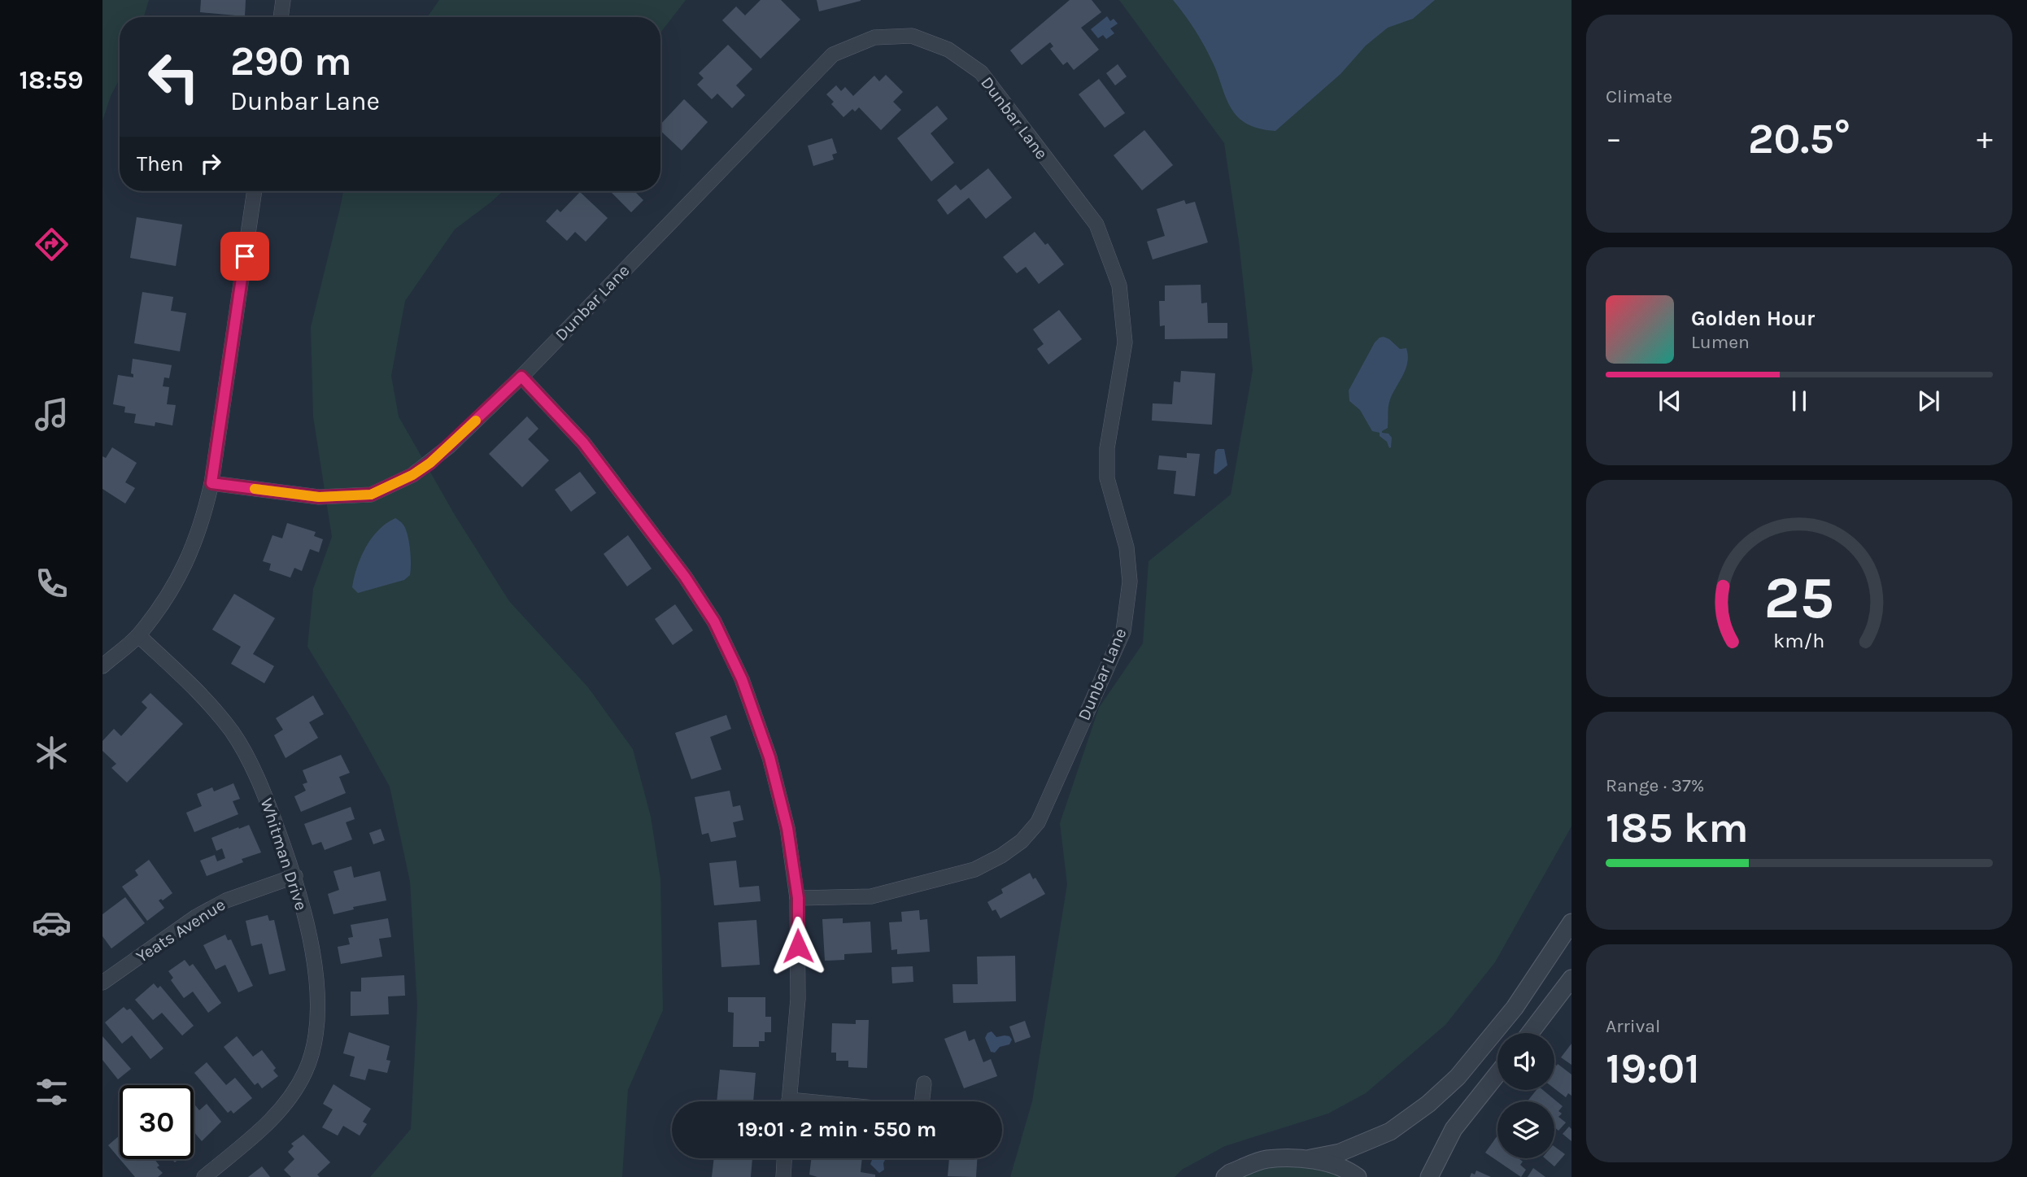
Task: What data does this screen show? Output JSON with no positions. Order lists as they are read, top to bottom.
{
  "streets": {
    "street": ["Dunbar Lane", "Whitman Drive", "Yeats Avenue"]
  },
  "crossings": [
    ["Whitman Drive", "Yeats Avenue"]
  ],
  "page": {
    "tabs": "18:59",
    "tile": [
      "Climate",
      ["Range · 37%", "185 km"],
      ["Arrival", "19:01"]
    ],
    "turn": ["290 m", "Dunbar Lane"],
    "heat": ["−", "20.5°", "+"],
    "then": "Then",
    "song": ["Golden Hour", "Lumen"],
    "limit": "30",
    "trip": "19:01 · 2 min · 550 m",
    "gauge": ["25", "km/h"]
  }
}
